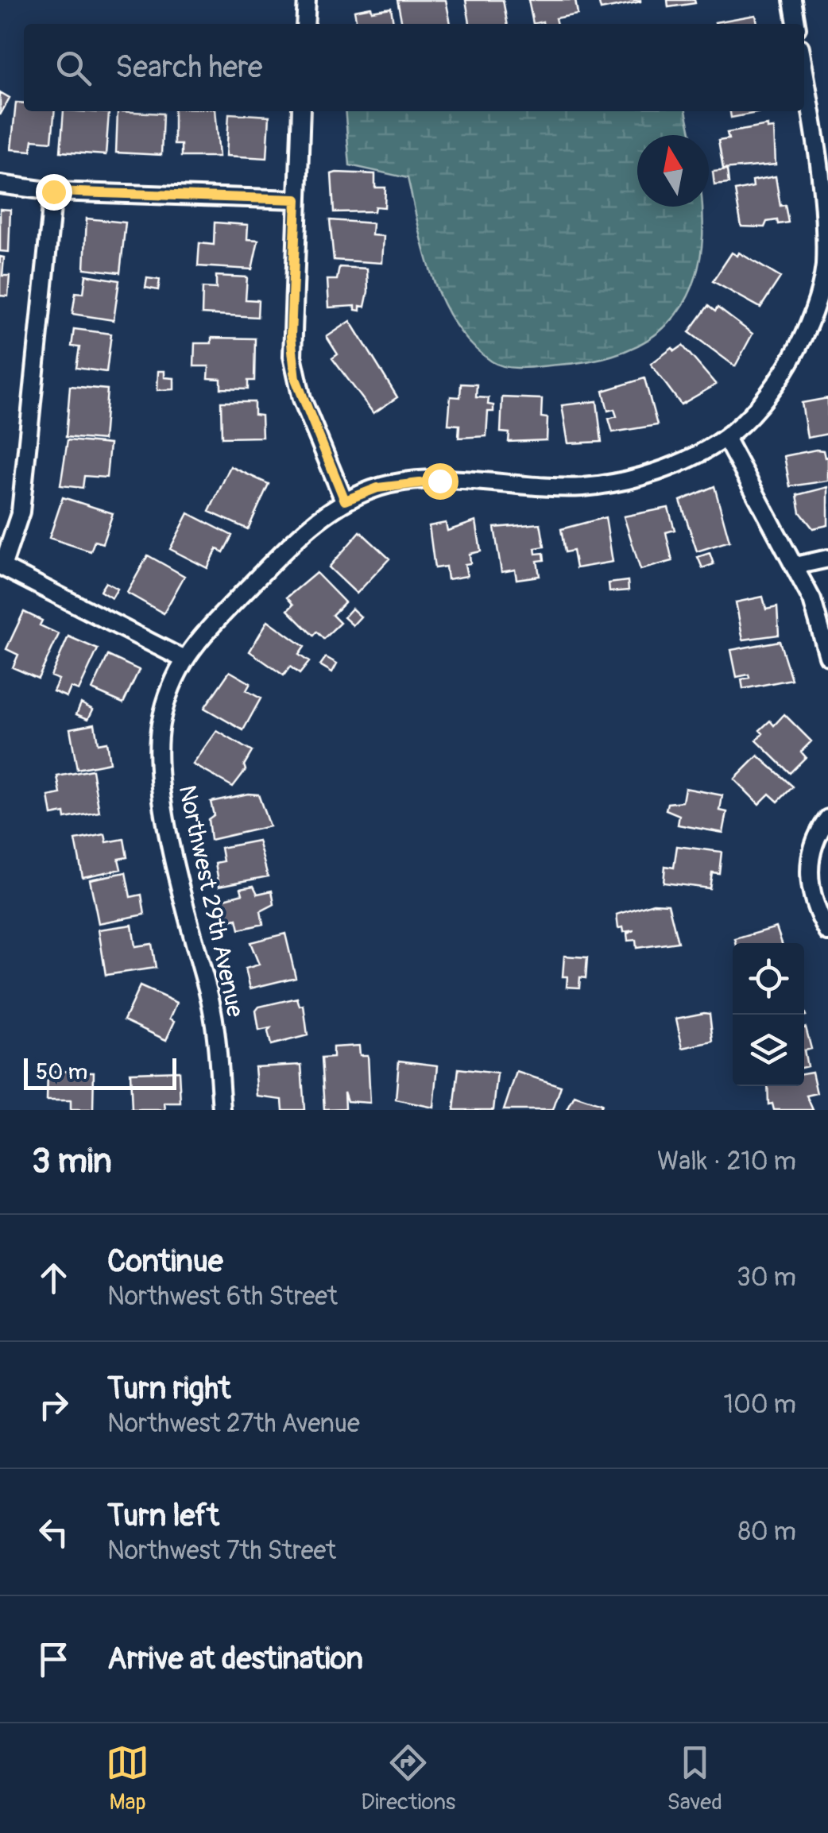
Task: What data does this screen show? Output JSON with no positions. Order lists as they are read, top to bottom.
{
  "streets": {
    "street": ["Northwest 29th Avenue"]
  },
  "scale_bar": "50 m",
  "north": "top",
  "page": {
    "search": "Search here",
    "scale": "50 m",
    "heading": ["3 min", "Walk · 210 m"],
    "list": [
      ["Continue", "Northwest 6th Street", "30 m"],
      ["Turn right", "Northwest 27th Avenue", "100 m"],
      ["Turn left", "Northwest 7th Street", "80 m"],
      "Arrive at destination"
    ],
    "nav": ["Map", "Directions", "Saved"]
  }
}
